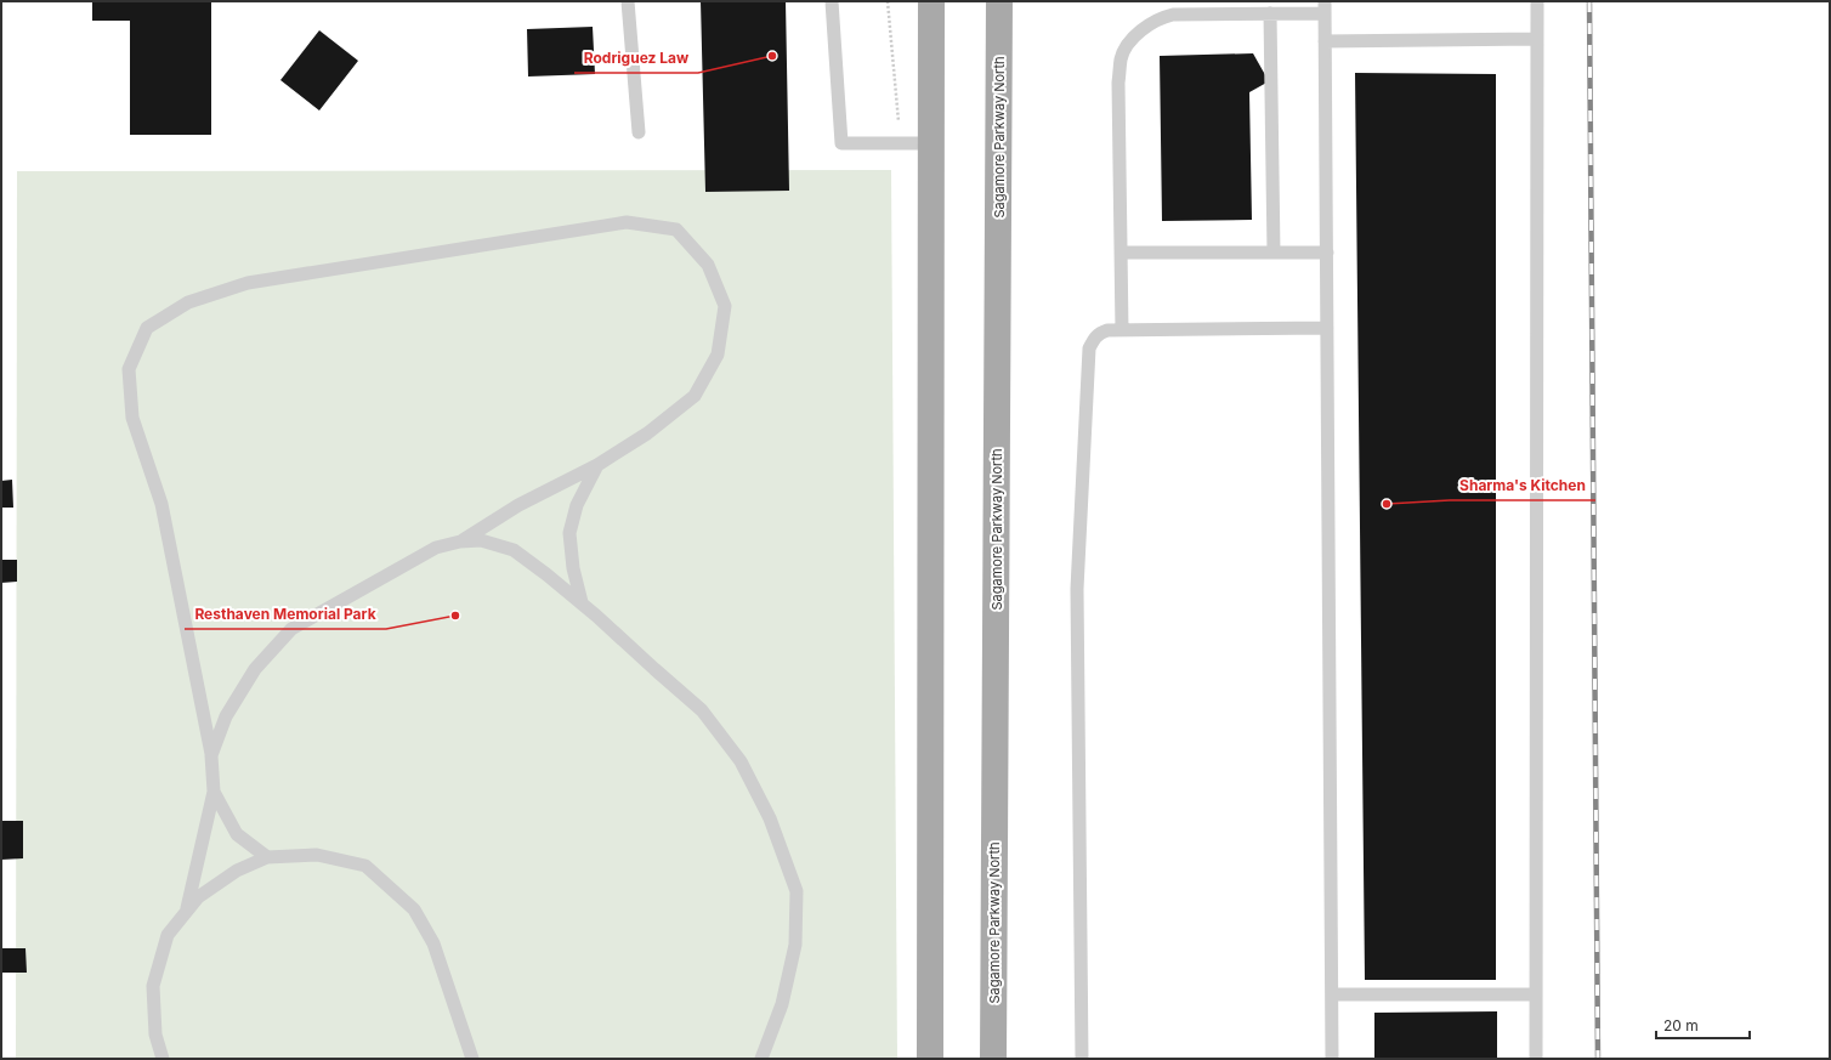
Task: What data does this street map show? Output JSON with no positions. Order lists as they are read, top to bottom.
{
  "streets": {
    "main road": ["Sagamore Parkway North"]
  },
  "places": ["Rodriguez Law", "Sharma's Kitchen", "Resthaven Memorial Park"],
  "scale_bar": "20 m"
}
